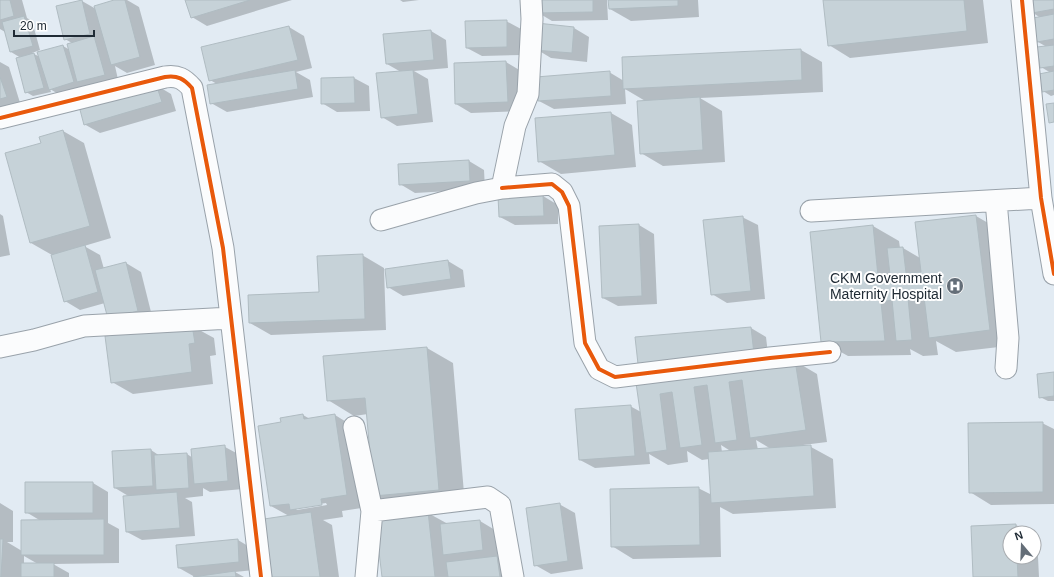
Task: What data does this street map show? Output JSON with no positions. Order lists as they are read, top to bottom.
{
  "places": {
    "hospital": ["CKM Government Maternity Hospital"]
  },
  "scale_bar": "20 m",
  "north": "top"
}
